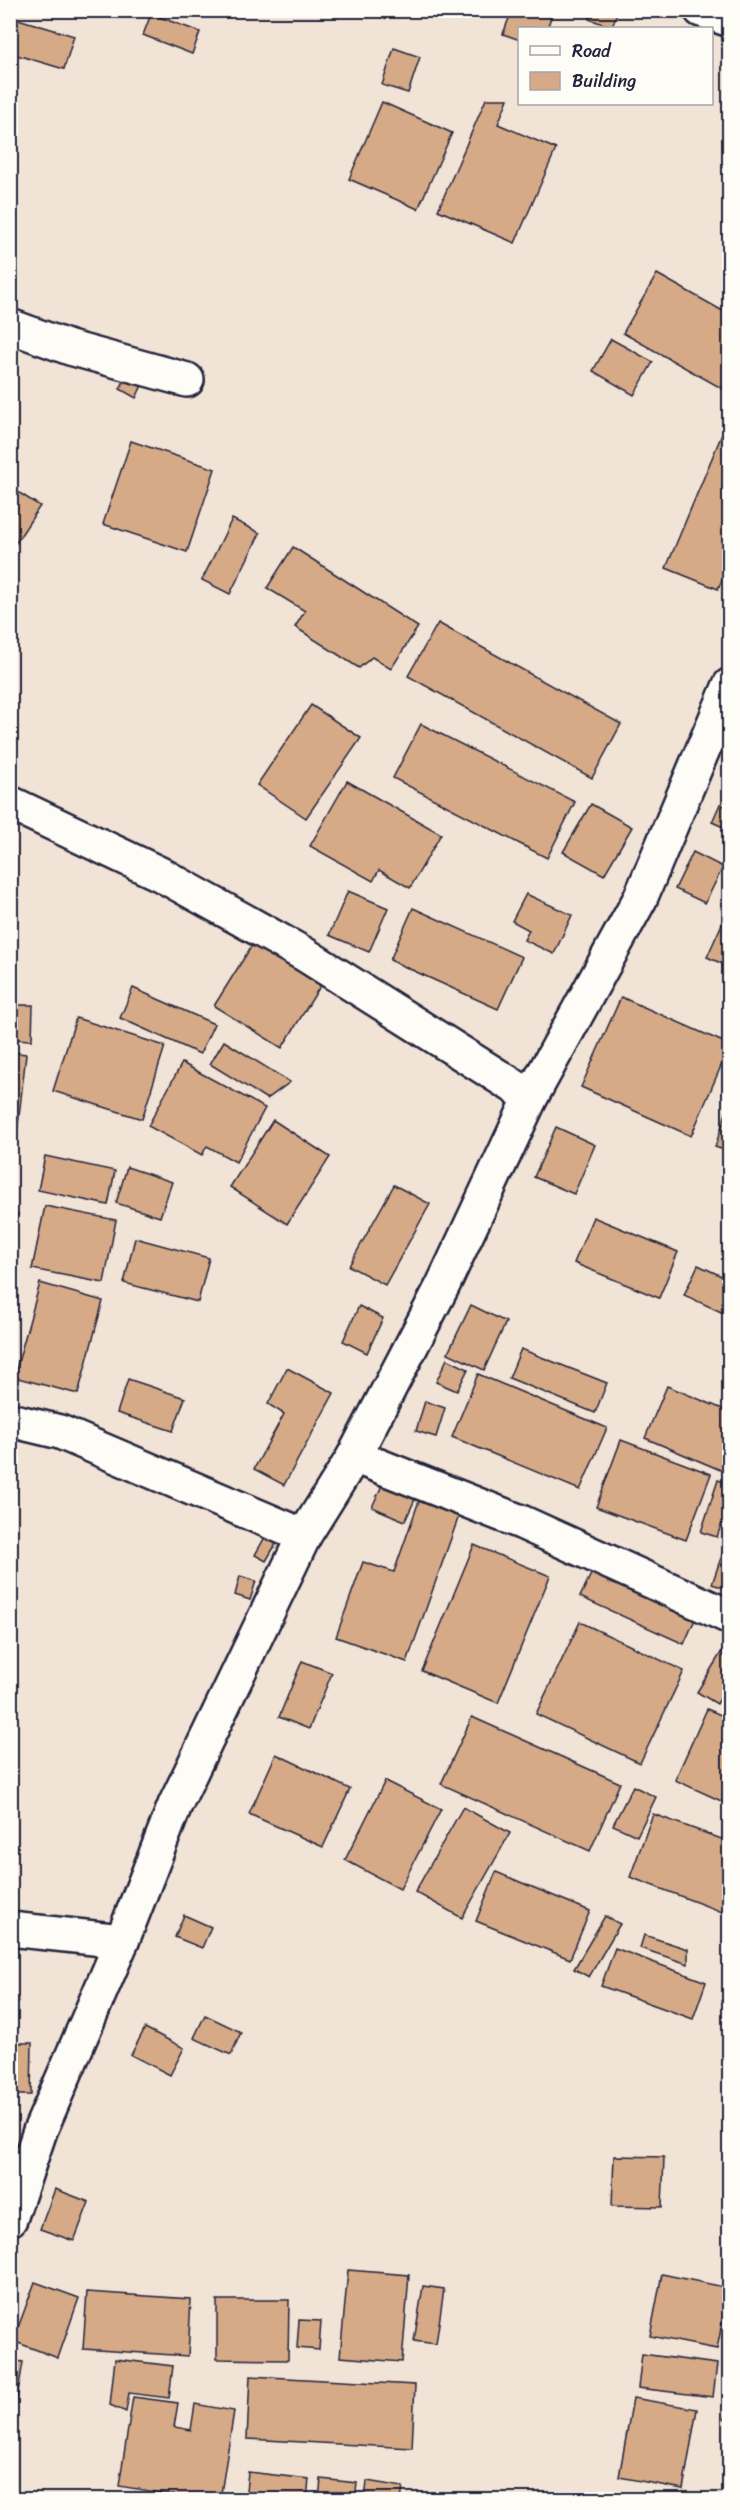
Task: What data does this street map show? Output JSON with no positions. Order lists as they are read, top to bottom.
{
  "legend": ["Road", "Building"]
}
